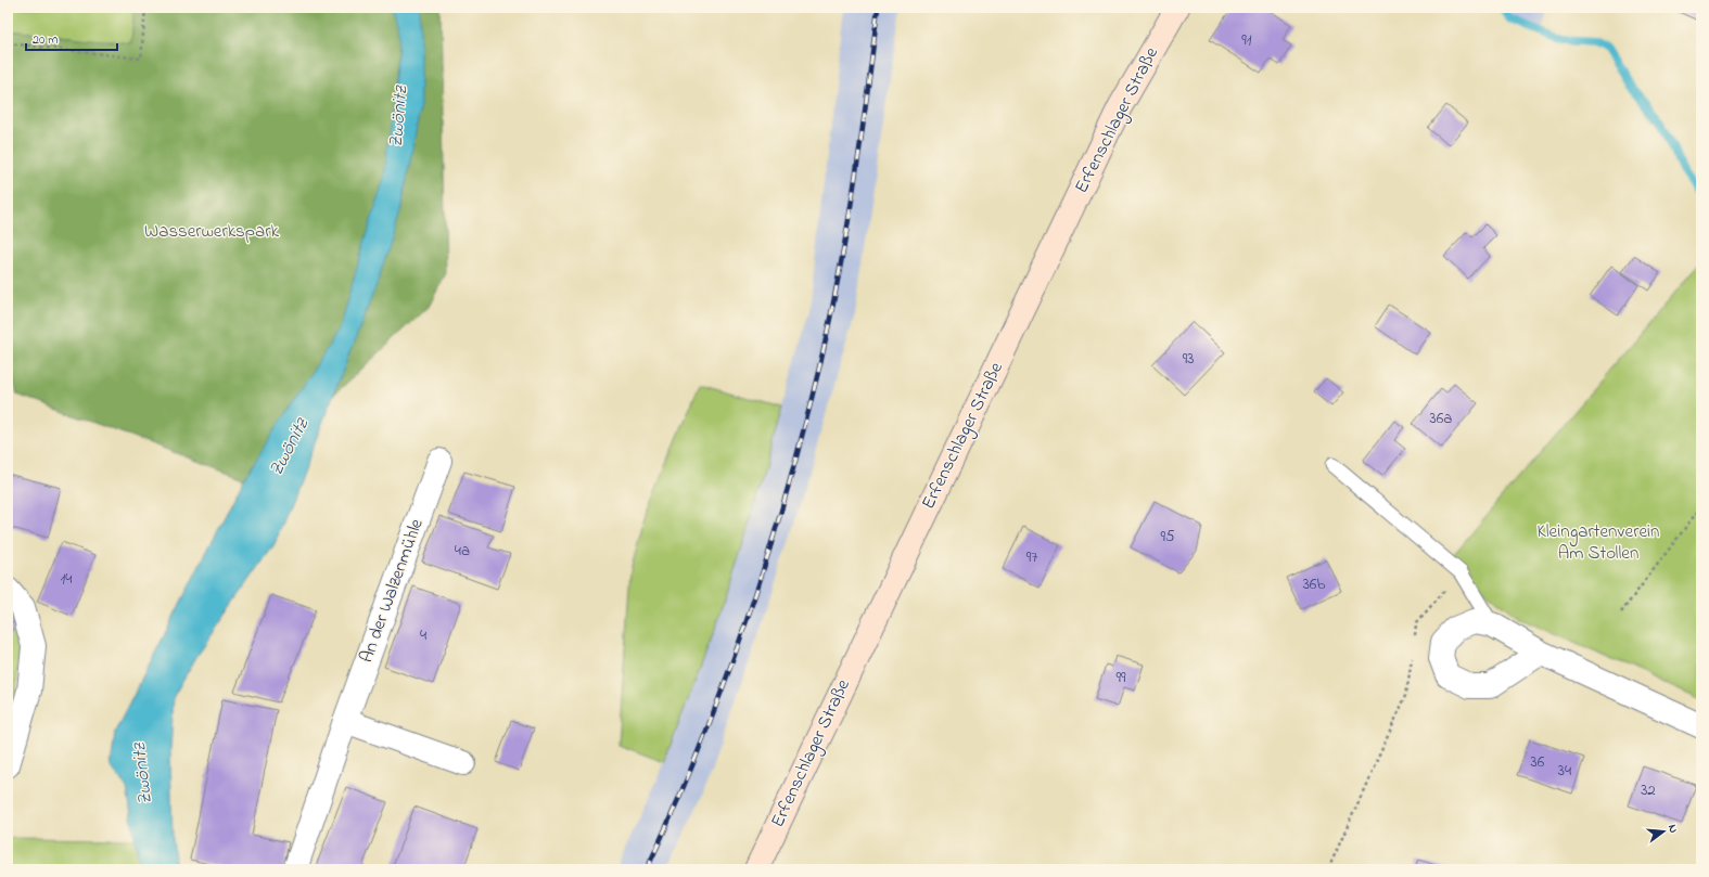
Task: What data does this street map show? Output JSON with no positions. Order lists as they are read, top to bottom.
{
  "streets": {
    "main road": ["Erfenschlager Straße"],
    "street": ["An der Walzenmühle"]
  },
  "water": ["Zwönitz"],
  "parks": ["Wasserwerkspark", "Kleingartenverein Am Stollen"],
  "house_numbers": [
    "91",
    "93",
    "36a",
    "95",
    "4a",
    "97",
    "14",
    "36b",
    "4",
    "99",
    "36",
    "34",
    "32"
  ],
  "scale_bar": "20 m",
  "north": "right"
}
